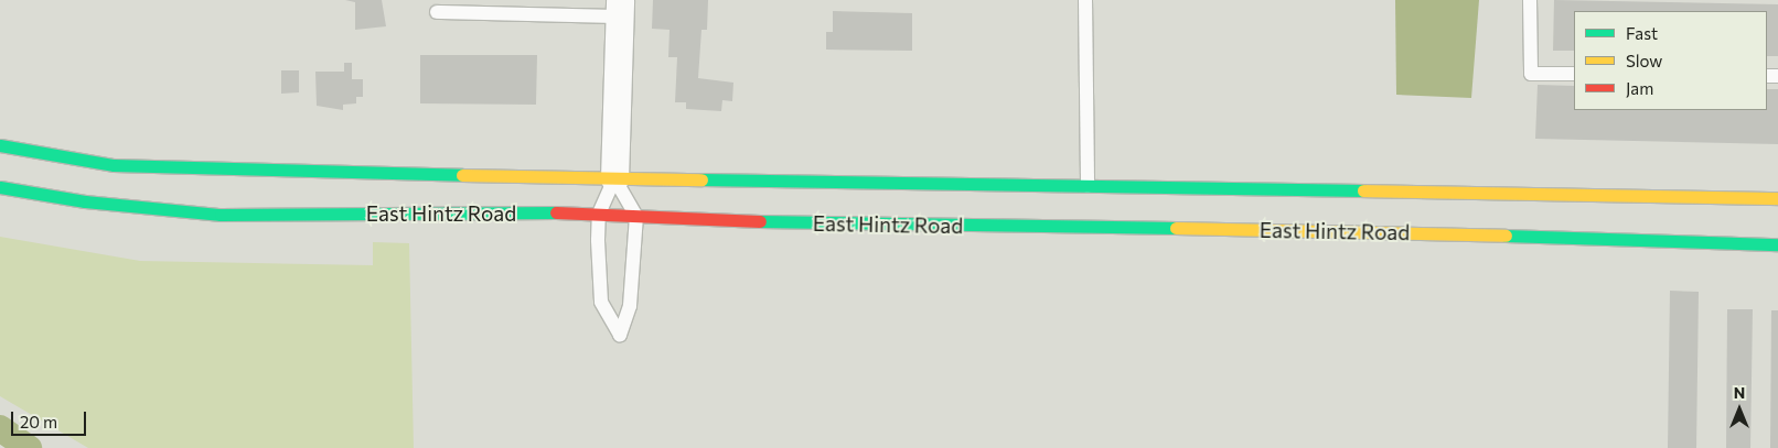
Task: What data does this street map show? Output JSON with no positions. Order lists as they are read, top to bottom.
{
  "streets": {
    "main road": ["East Hintz Road"]
  },
  "legend": ["Fast", "Slow", "Jam"],
  "scale_bar": "20 m",
  "north": "top"
}
